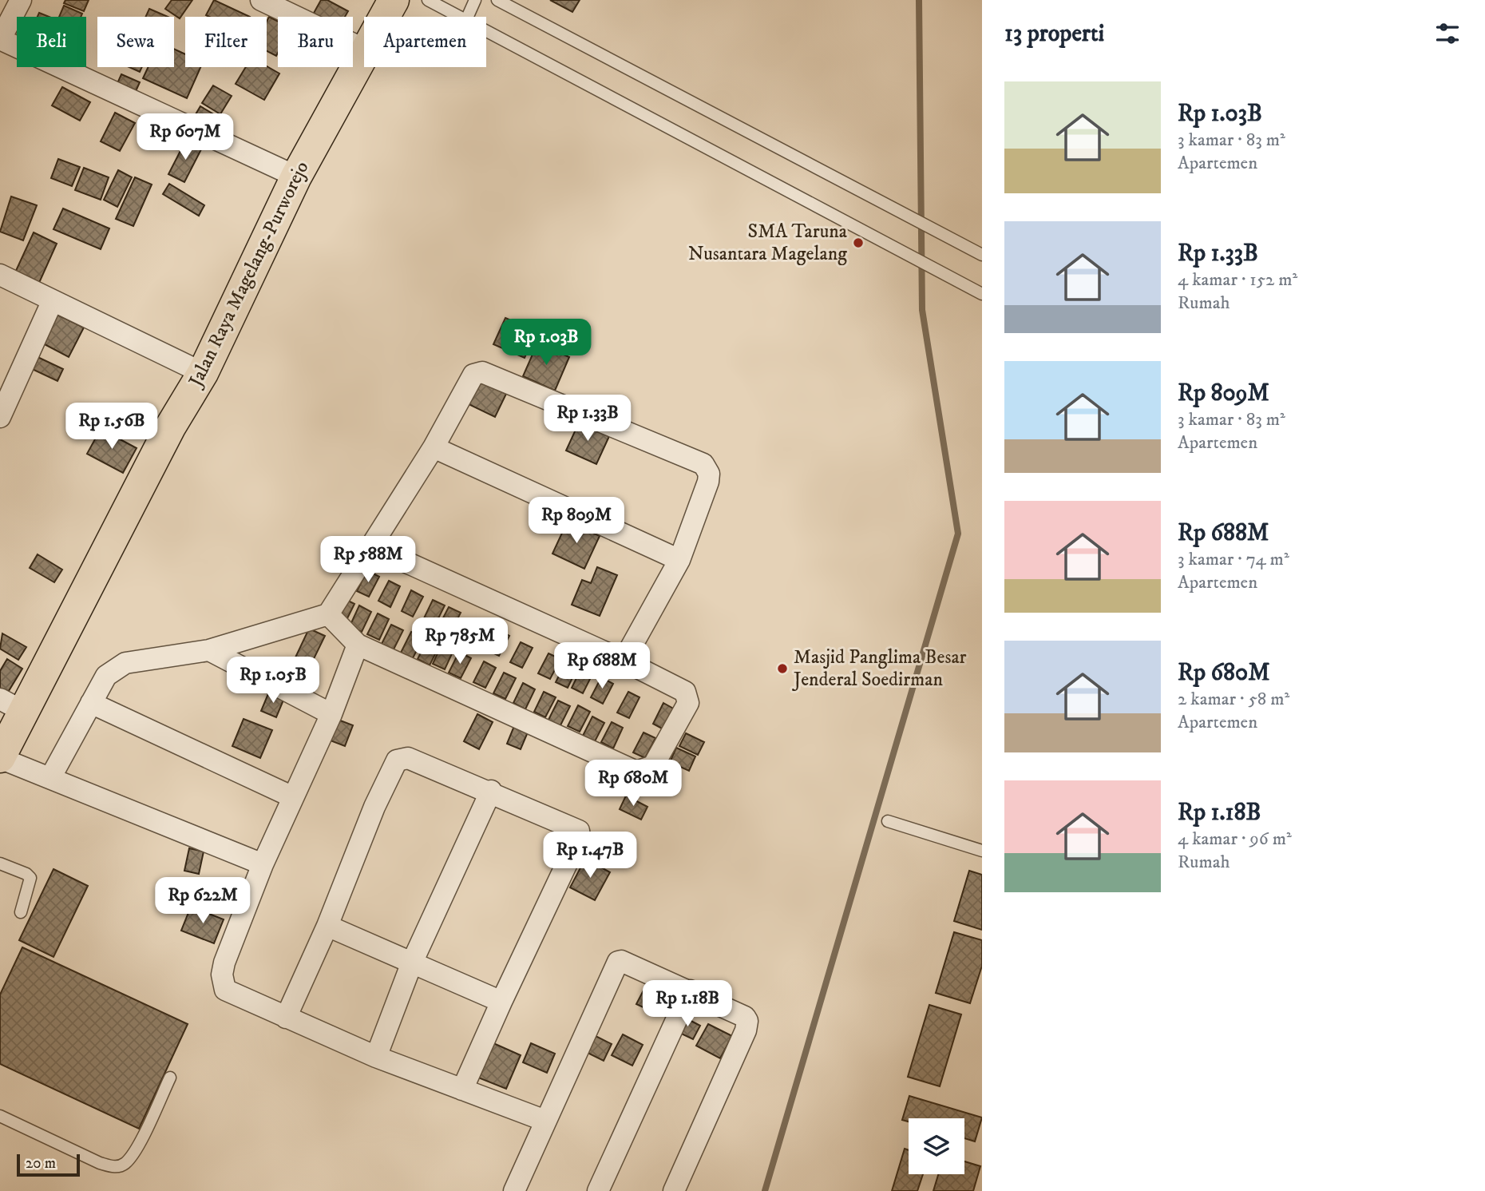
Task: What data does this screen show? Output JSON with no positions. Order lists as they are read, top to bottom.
{
  "streets": {
    "main road": ["Jalan Raya Magelang-Purworejo"]
  },
  "places": ["SMA Taruna Nusantara Magelang", "Masjid Panglima Besar Jenderal Soedirman"],
  "scale_bar": "20 m",
  "page": {
    "heading": "13 properti",
    "chip": [
      "Beli",
      "Sewa",
      "Filter",
      "Baru",
      "Apartemen"
    ],
    "list": [
      {
        "name": "Rp 1.03B",
        "note": "3 kamar · 83 m² · Apartemen"
      },
      {
        "name": "Rp 1.33B",
        "note": "4 kamar · 152 m² · Rumah"
      },
      {
        "name": "Rp 809M",
        "note": "3 kamar · 83 m² · Apartemen"
      },
      {
        "name": "Rp 688M",
        "note": "3 kamar · 74 m² · Apartemen"
      },
      {
        "name": "Rp 680M",
        "note": "2 kamar · 58 m² · Apartemen"
      },
      {
        "name": "Rp 1.18B",
        "note": "4 kamar · 96 m² · Rumah"
      }
    ],
    "price": [
      "Rp 607M",
      "Rp 1.03B",
      "Rp 1.33B",
      "Rp 1.56B",
      "Rp 809M",
      "Rp 588M",
      "Rp 785M",
      "Rp 688M",
      "Rp 1.05B",
      "Rp 680M",
      "Rp 1.47B",
      "Rp 622M",
      "Rp 1.18B"
    ],
    "scale": "20 m"
  }
}
